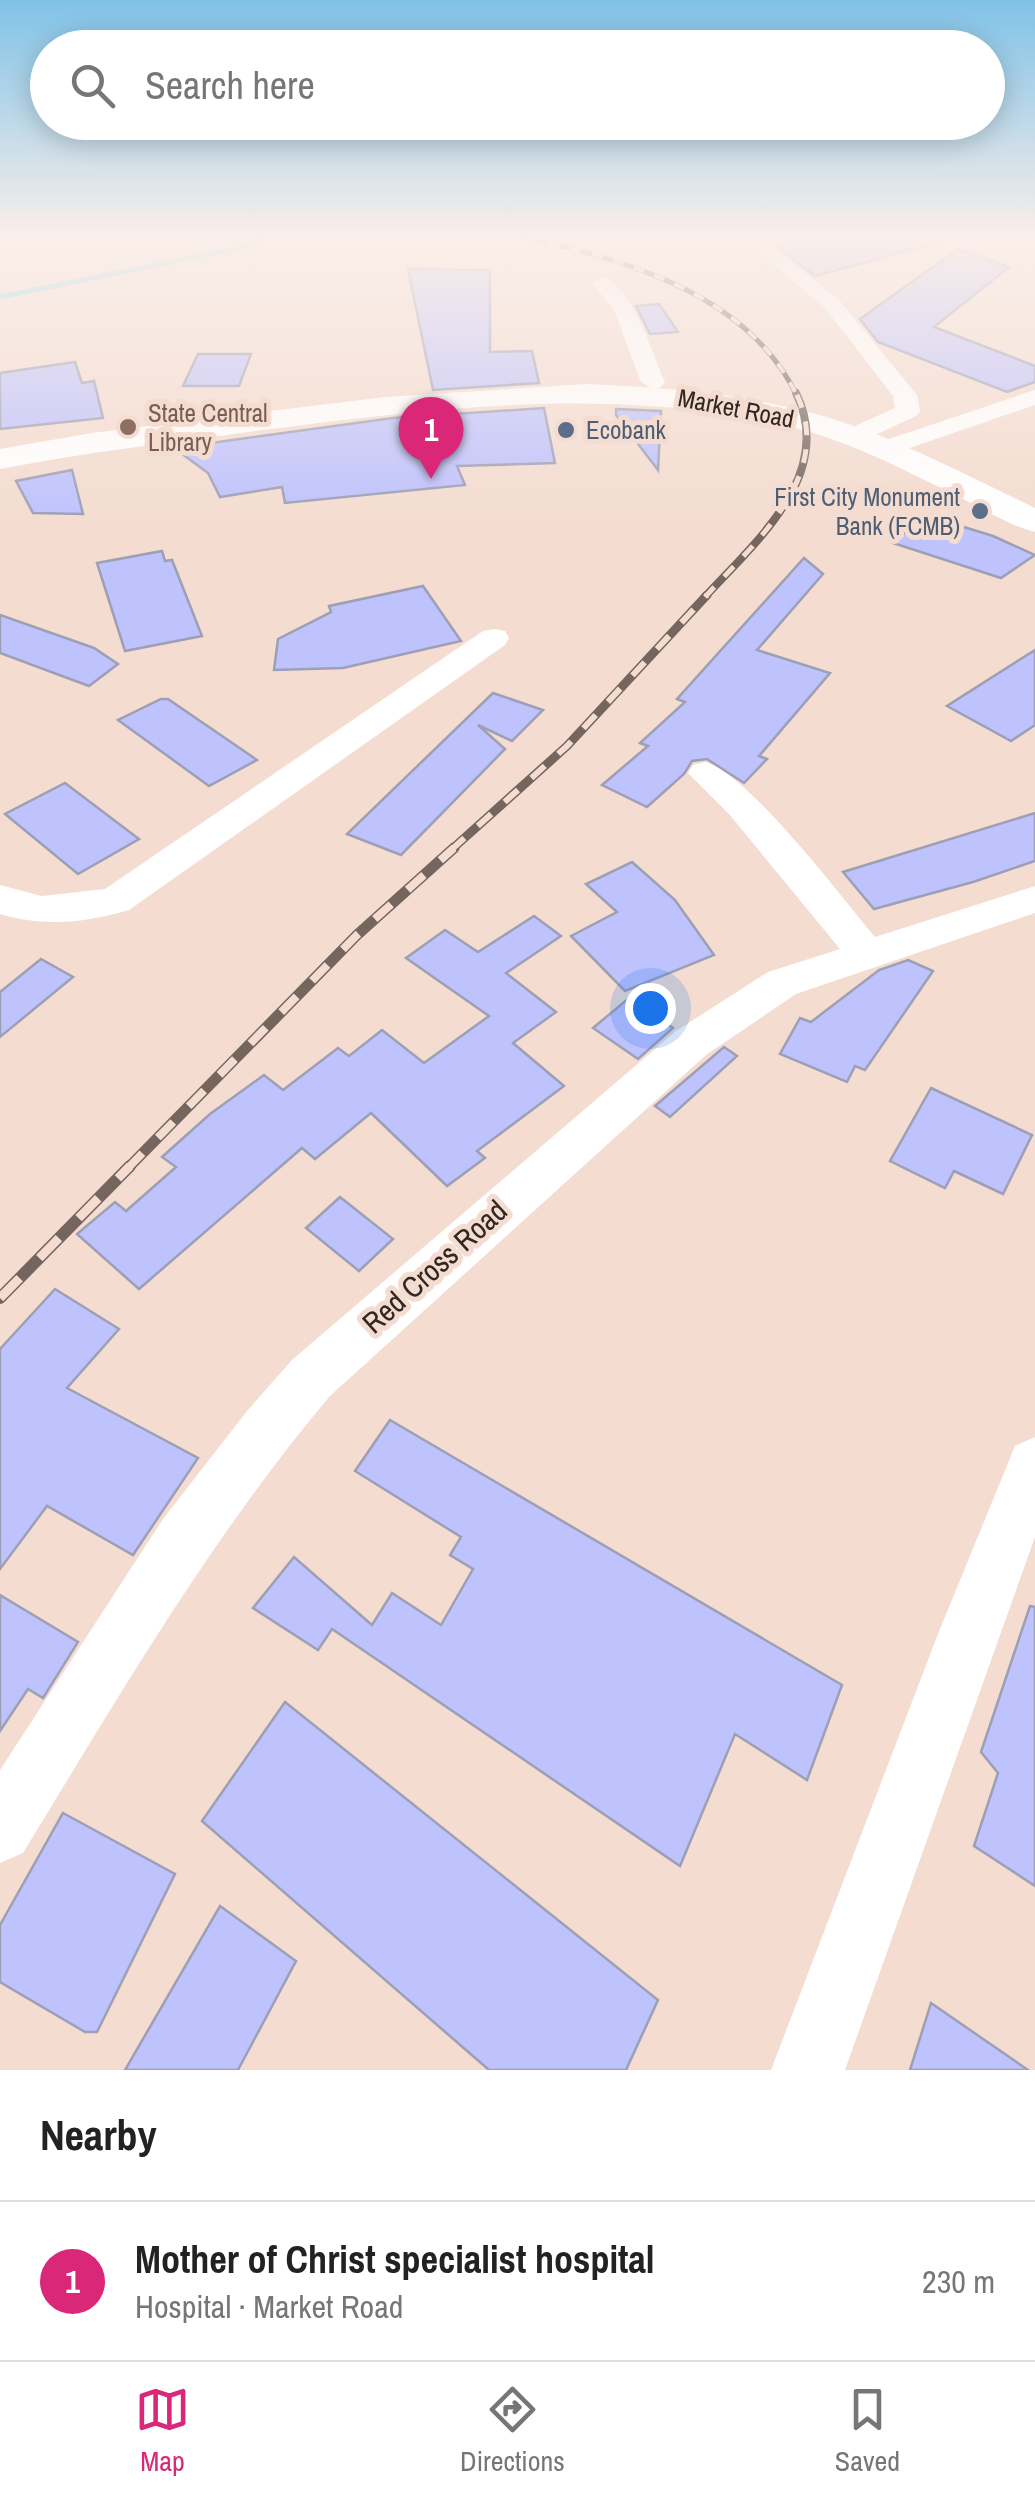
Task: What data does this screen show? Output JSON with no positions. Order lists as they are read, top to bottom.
{
  "streets": {
    "main road": ["Market Road"],
    "street": ["Red Cross Road"]
  },
  "places": ["State Central Library", "Ecobank", "First City Monument Bank (FCMB)"],
  "page": {
    "search": "Search here",
    "pins": "1",
    "heading": "Nearby",
    "list": [
      {
        "mark": "1",
        "name": "Mother of Christ specialist hospital",
        "note": "Hospital · Market Road",
        "value": "230 m"
      }
    ],
    "nav": ["Map", "Directions", "Saved"]
  }
}
